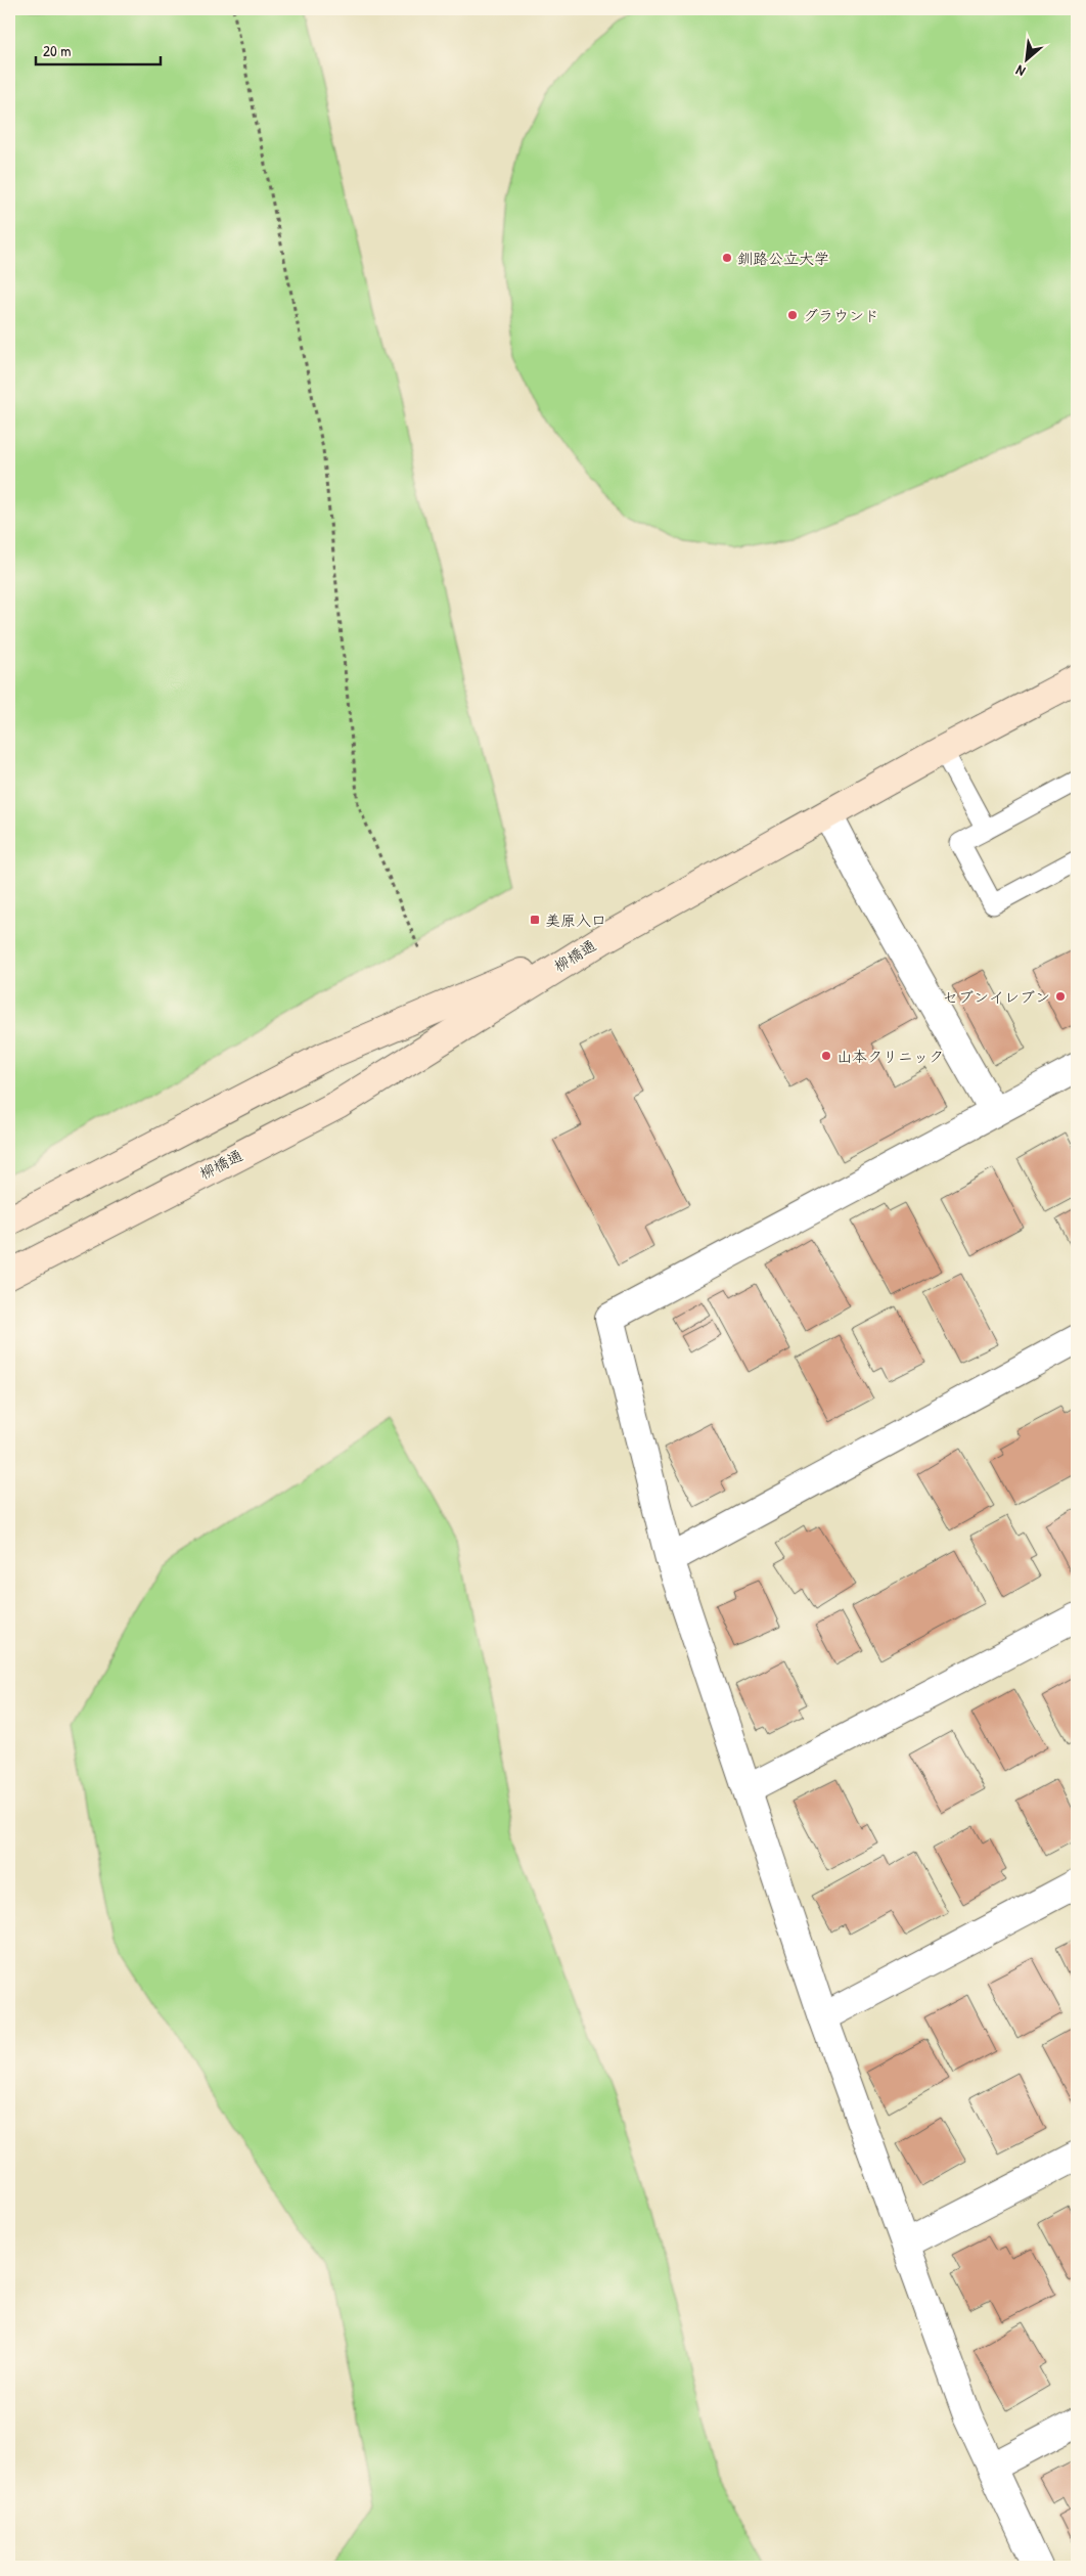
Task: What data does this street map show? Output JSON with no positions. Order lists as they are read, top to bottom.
{
  "streets": {
    "street": ["柳橋通"]
  },
  "places": {
    "other": [
      "釧路公立大学",
      "グラウンド",
      "セブンイレブン",
      "山本クリニック"
    ],
    "transit": ["美原入口"]
  },
  "scale_bar": "20 m",
  "north": "bottom left"
}
